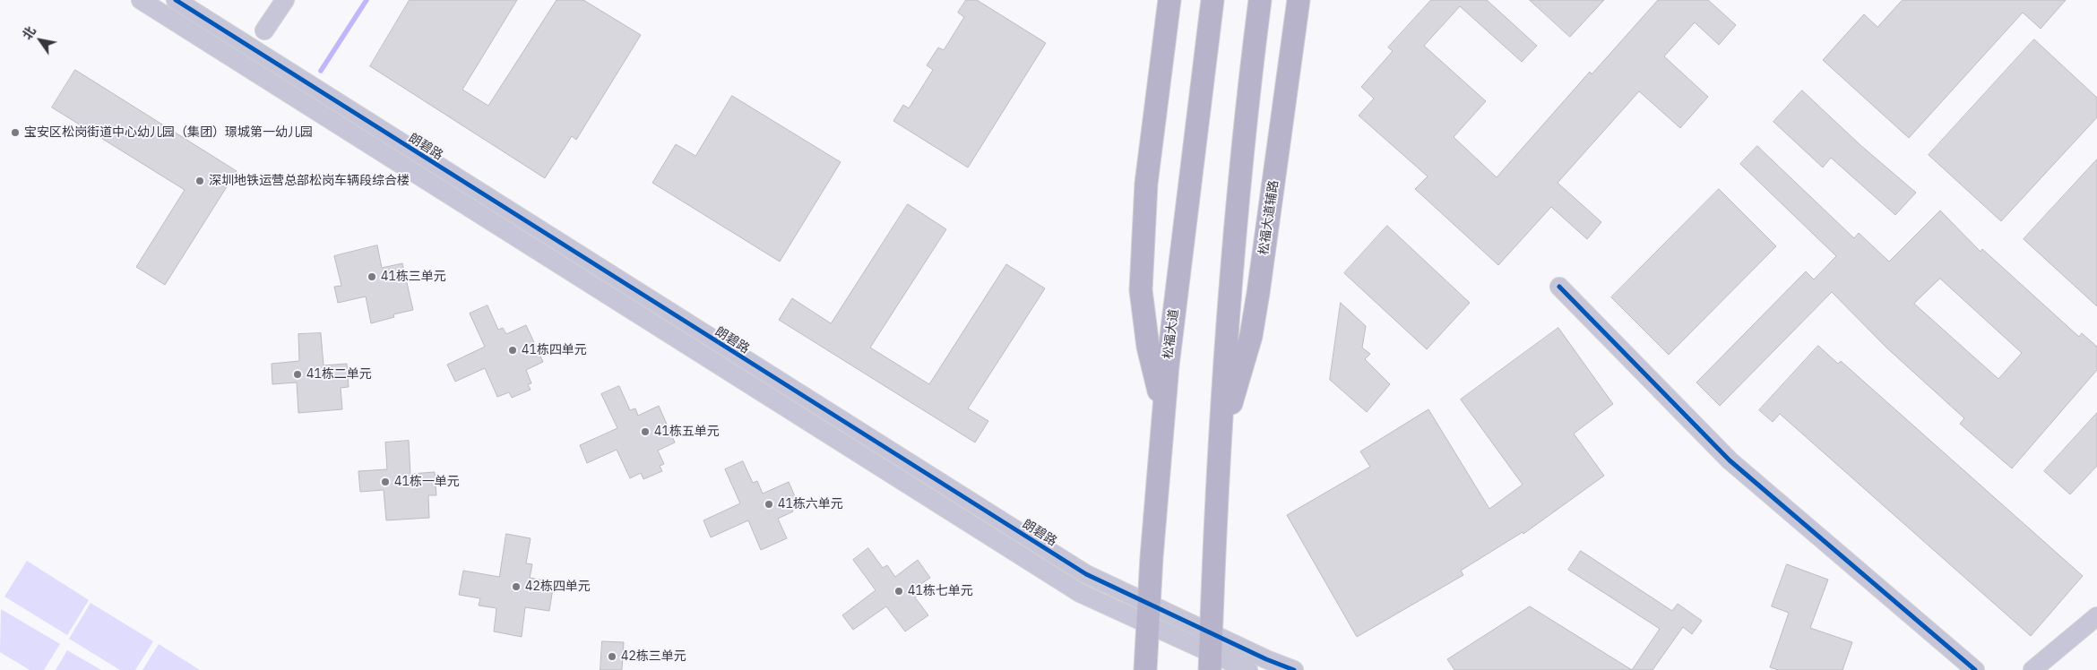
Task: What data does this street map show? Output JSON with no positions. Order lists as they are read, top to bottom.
{
  "streets": {
    "main road": ["松福大道辅路", "松福大道"],
    "street": ["朗碧路"]
  },
  "crossings": [
    ["朗碧路", "松福大道"]
  ],
  "places": [
    "宝安区松岗街道中心幼儿园（集团）璟城第一幼儿园",
    "深圳地铁运营总部松岗车辆段综合楼",
    "41栋三单元",
    "41栋四单元",
    "41栋二单元",
    "41栋五单元",
    "41栋一单元",
    "41栋六单元",
    "42栋四单元",
    "41栋七单元",
    "42栋三单元"
  ],
  "north": "top left"
}
